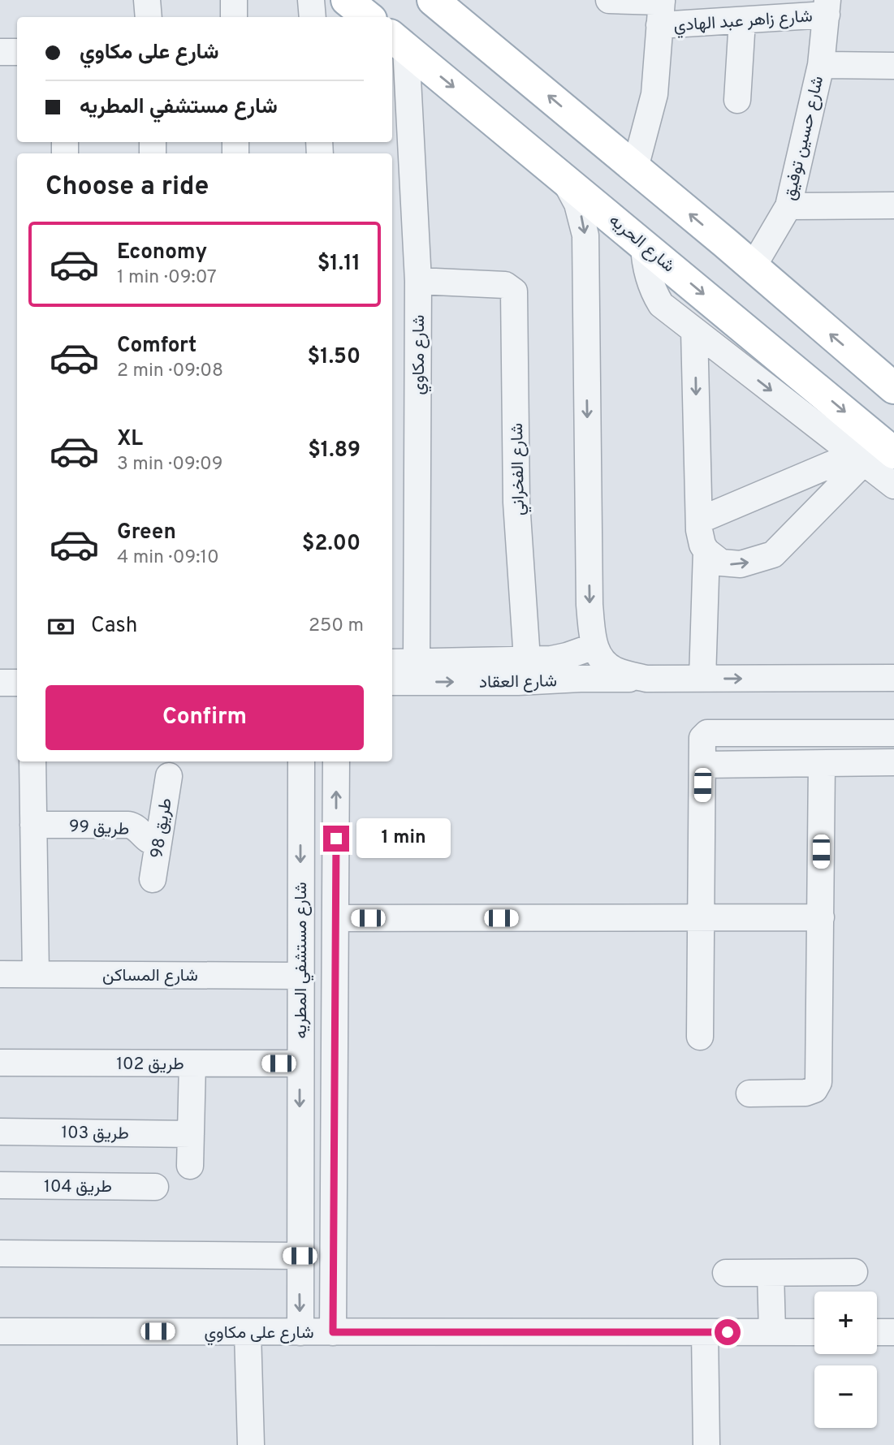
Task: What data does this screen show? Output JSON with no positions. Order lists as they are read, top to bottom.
{
  "streets": {
    "main road": ["شارع الحريه"],
    "street": [
      "شارع زاهر عبد الهادي",
      "شارع حسين توفيق",
      "شارع مكاوي",
      "شارع الفخراني",
      "شارع العقاد",
      "طريق 99",
      "طريق 98",
      "شارع مستشفي المطريه",
      "شارع المساكن",
      "طريق 102",
      "طريق 103",
      "طريق 104",
      "شارع على مكاوي"
    ]
  },
  "crossings": [
    ["شارع زاهر عبد الهادي", "شارع حسين توفيق"],
    ["شارع الحريه", "شارع مكاوي"],
    ["شارع مكاوي", "شارع الفخراني"],
    ["شارع مكاوي", "شارع العقاد"],
    ["شارع الفخراني", "شارع العقاد"],
    ["طريق 99", "طريق 98"],
    ["شارع مستشفي المطريه", "شارع المساكن"],
    ["شارع مستشفي المطريه", "طريق 102"],
    ["شارع مستشفي المطريه", "شارع على مكاوي"]
  ],
  "page": {
    "banner": ["شارع على مكاوي", "شارع مستشفي المطريه"],
    "heading": "Choose a ride",
    "list": [
      {
        "name": "Economy",
        "note": "1 min · 09:07",
        "value": "$1.11"
      },
      {
        "name": "Comfort",
        "note": "2 min · 09:08",
        "value": "$1.50"
      },
      {
        "name": "XL",
        "note": "3 min · 09:09",
        "value": "$1.89"
      },
      {
        "name": "Green",
        "note": "4 min · 09:10",
        "value": "$2.00"
      }
    ],
    "pay": ["Cash", "250 m"],
    "buttons": "Confirm",
    "bubble": "1 min",
    "map_buttons": ["+", "−"]
  }
}
